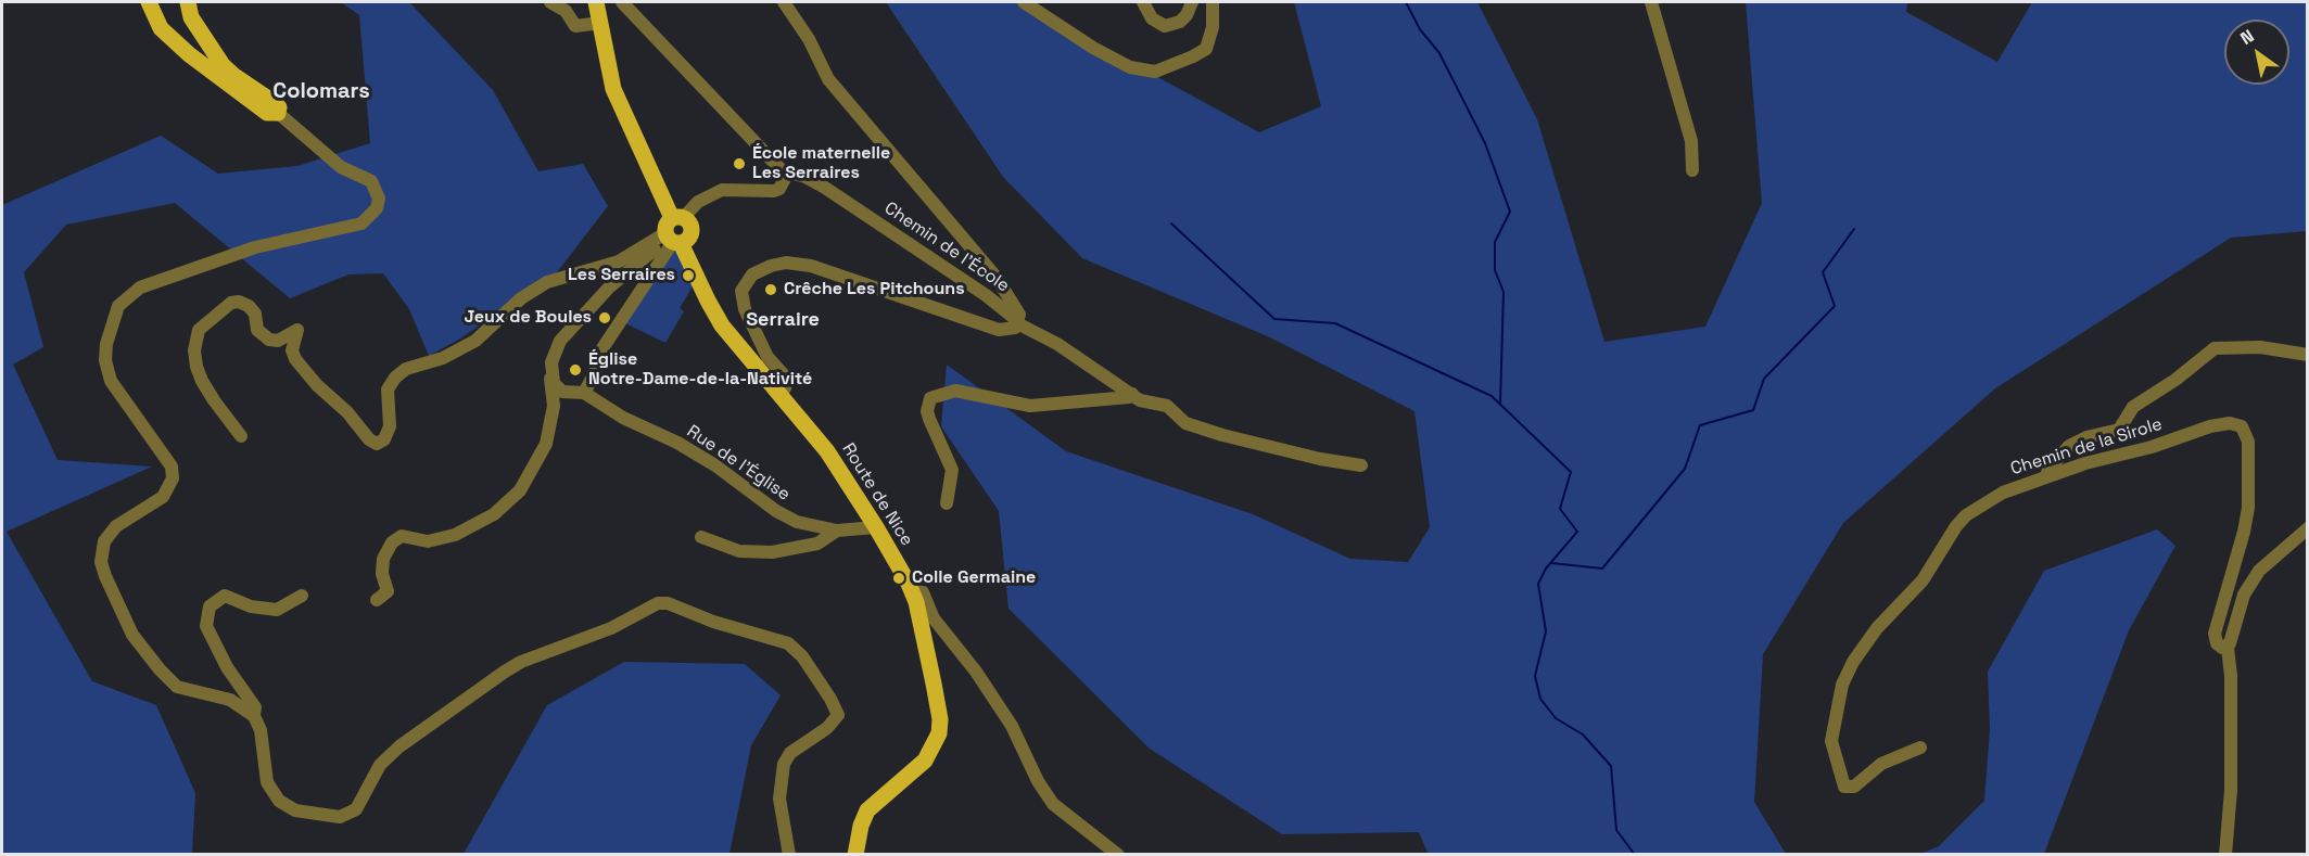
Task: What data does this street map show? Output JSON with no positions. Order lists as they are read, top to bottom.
{
  "streets": {
    "main road": ["Route de Nice"],
    "street": ["Chemin de l'École", "Chemin de la Sirole", "Rue de l'Église"]
  },
  "crossings": [
    ["Rue de l'Église", "Route de Nice"]
  ],
  "districts": ["Colomars", "Serraire"],
  "places": [
    "École maternelle Les Serraires",
    "Les Serraires",
    "Crêche Les Pitchouns",
    "Jeux de Boules",
    "Église Notre-Dame-de-la-Nativité",
    "Colle Germaine"
  ],
  "north": "top left"
}
